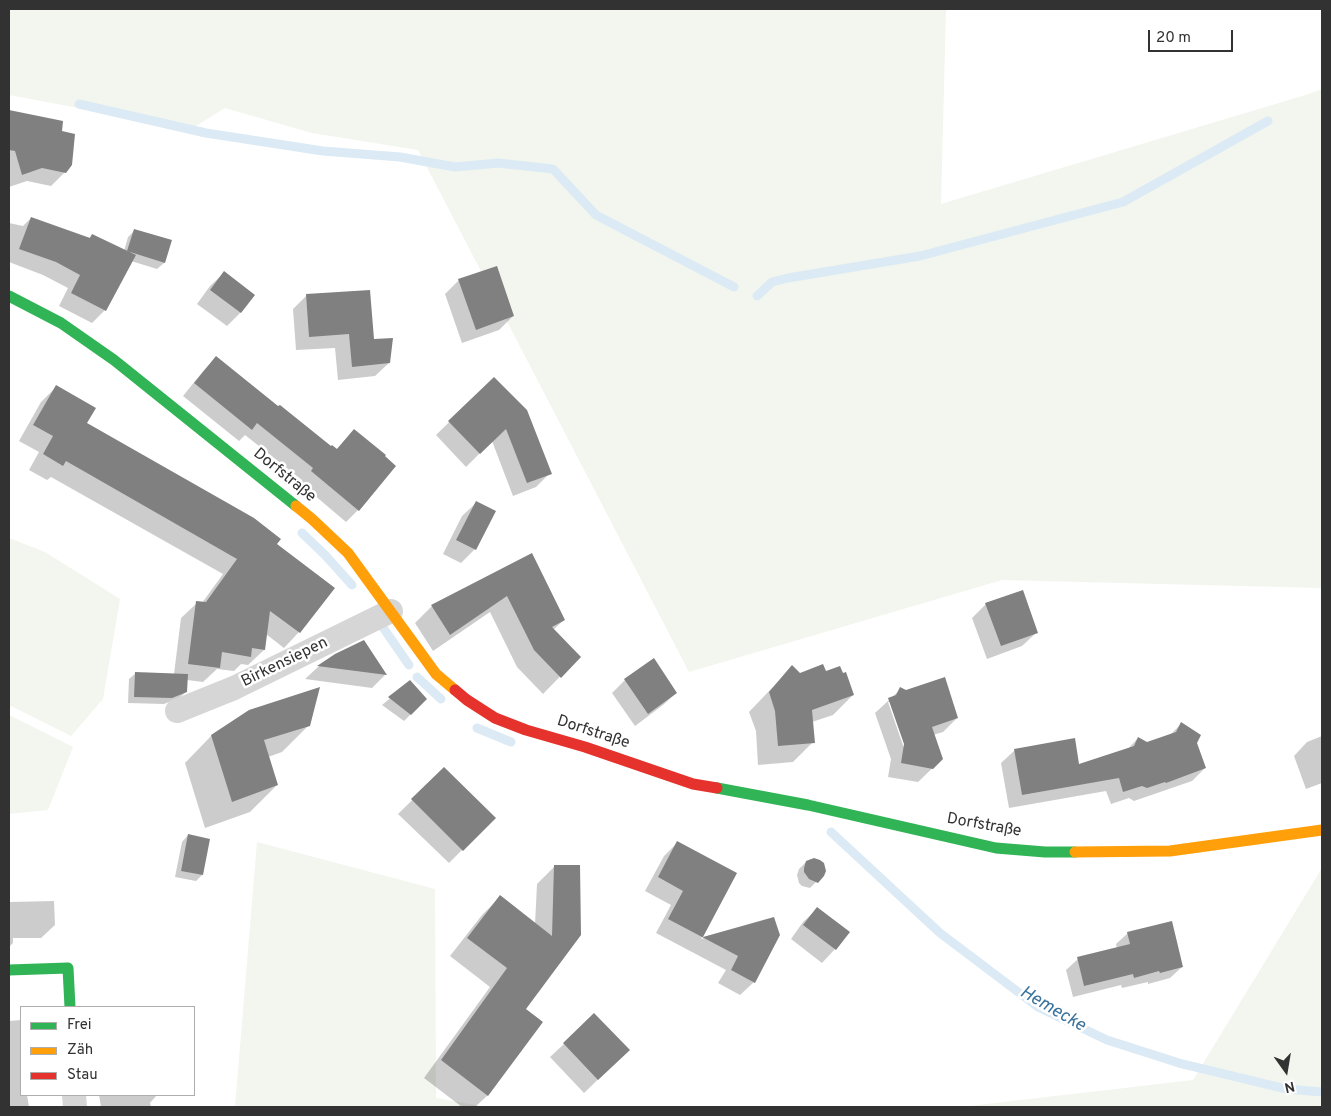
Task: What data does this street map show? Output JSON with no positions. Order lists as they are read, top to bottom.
{
  "streets": {
    "street": ["Dorfstraße", "Birkensiepen"]
  },
  "crossings": [
    ["Dorfstraße", "Birkensiepen"]
  ],
  "water": ["Hemecke"],
  "legend": ["Frei", "Zäh", "Stau"],
  "scale_bar": "20 m",
  "north": "bottom"
}
